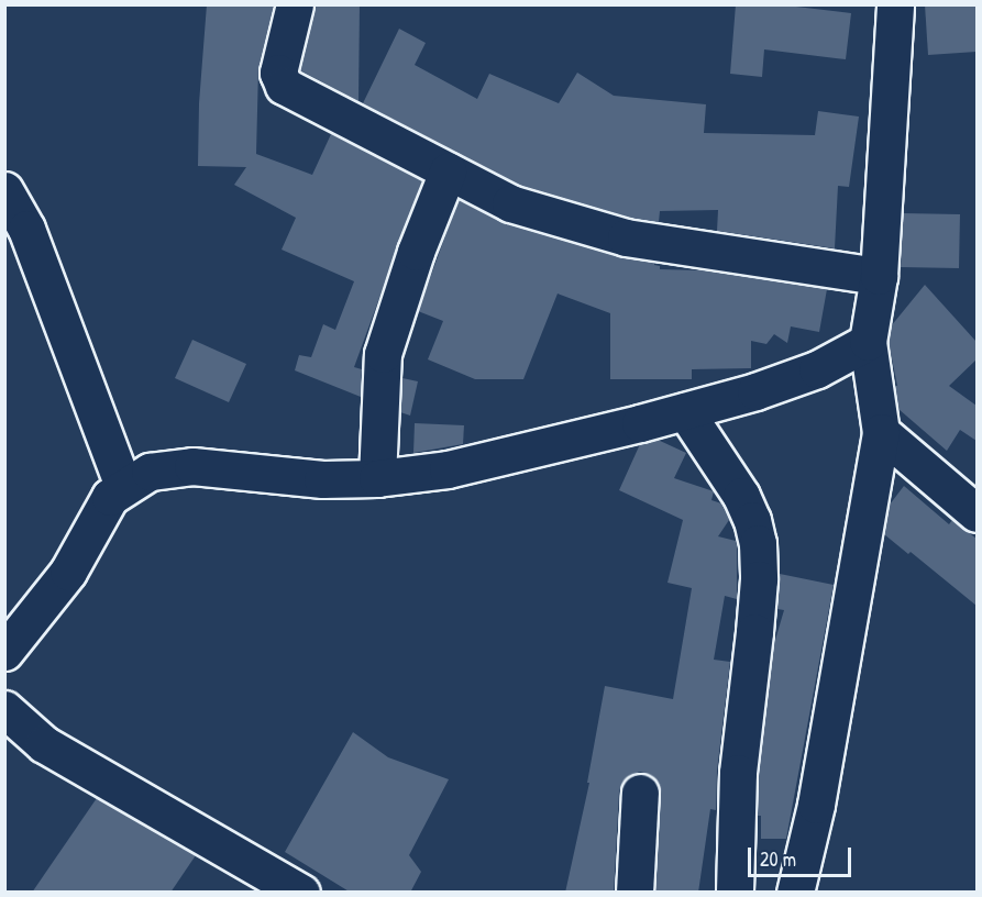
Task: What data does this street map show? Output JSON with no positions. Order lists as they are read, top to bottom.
{
  "scale_bar": "20 m"
}
